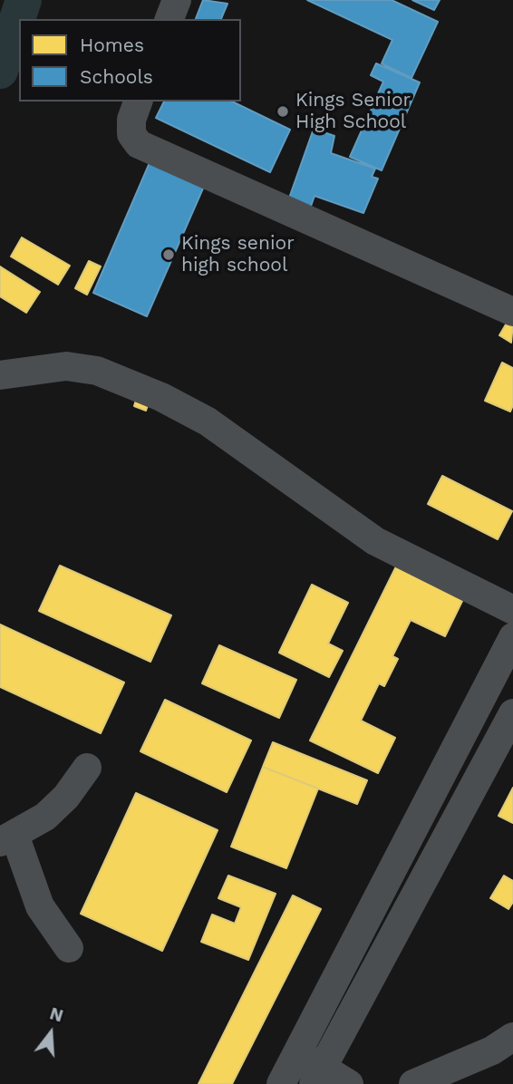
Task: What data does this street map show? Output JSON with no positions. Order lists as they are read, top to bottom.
{
  "places": ["Kings Senior High School", "Kings senior high school"],
  "legend": ["Homes", "Schools"],
  "north": "top"
}
